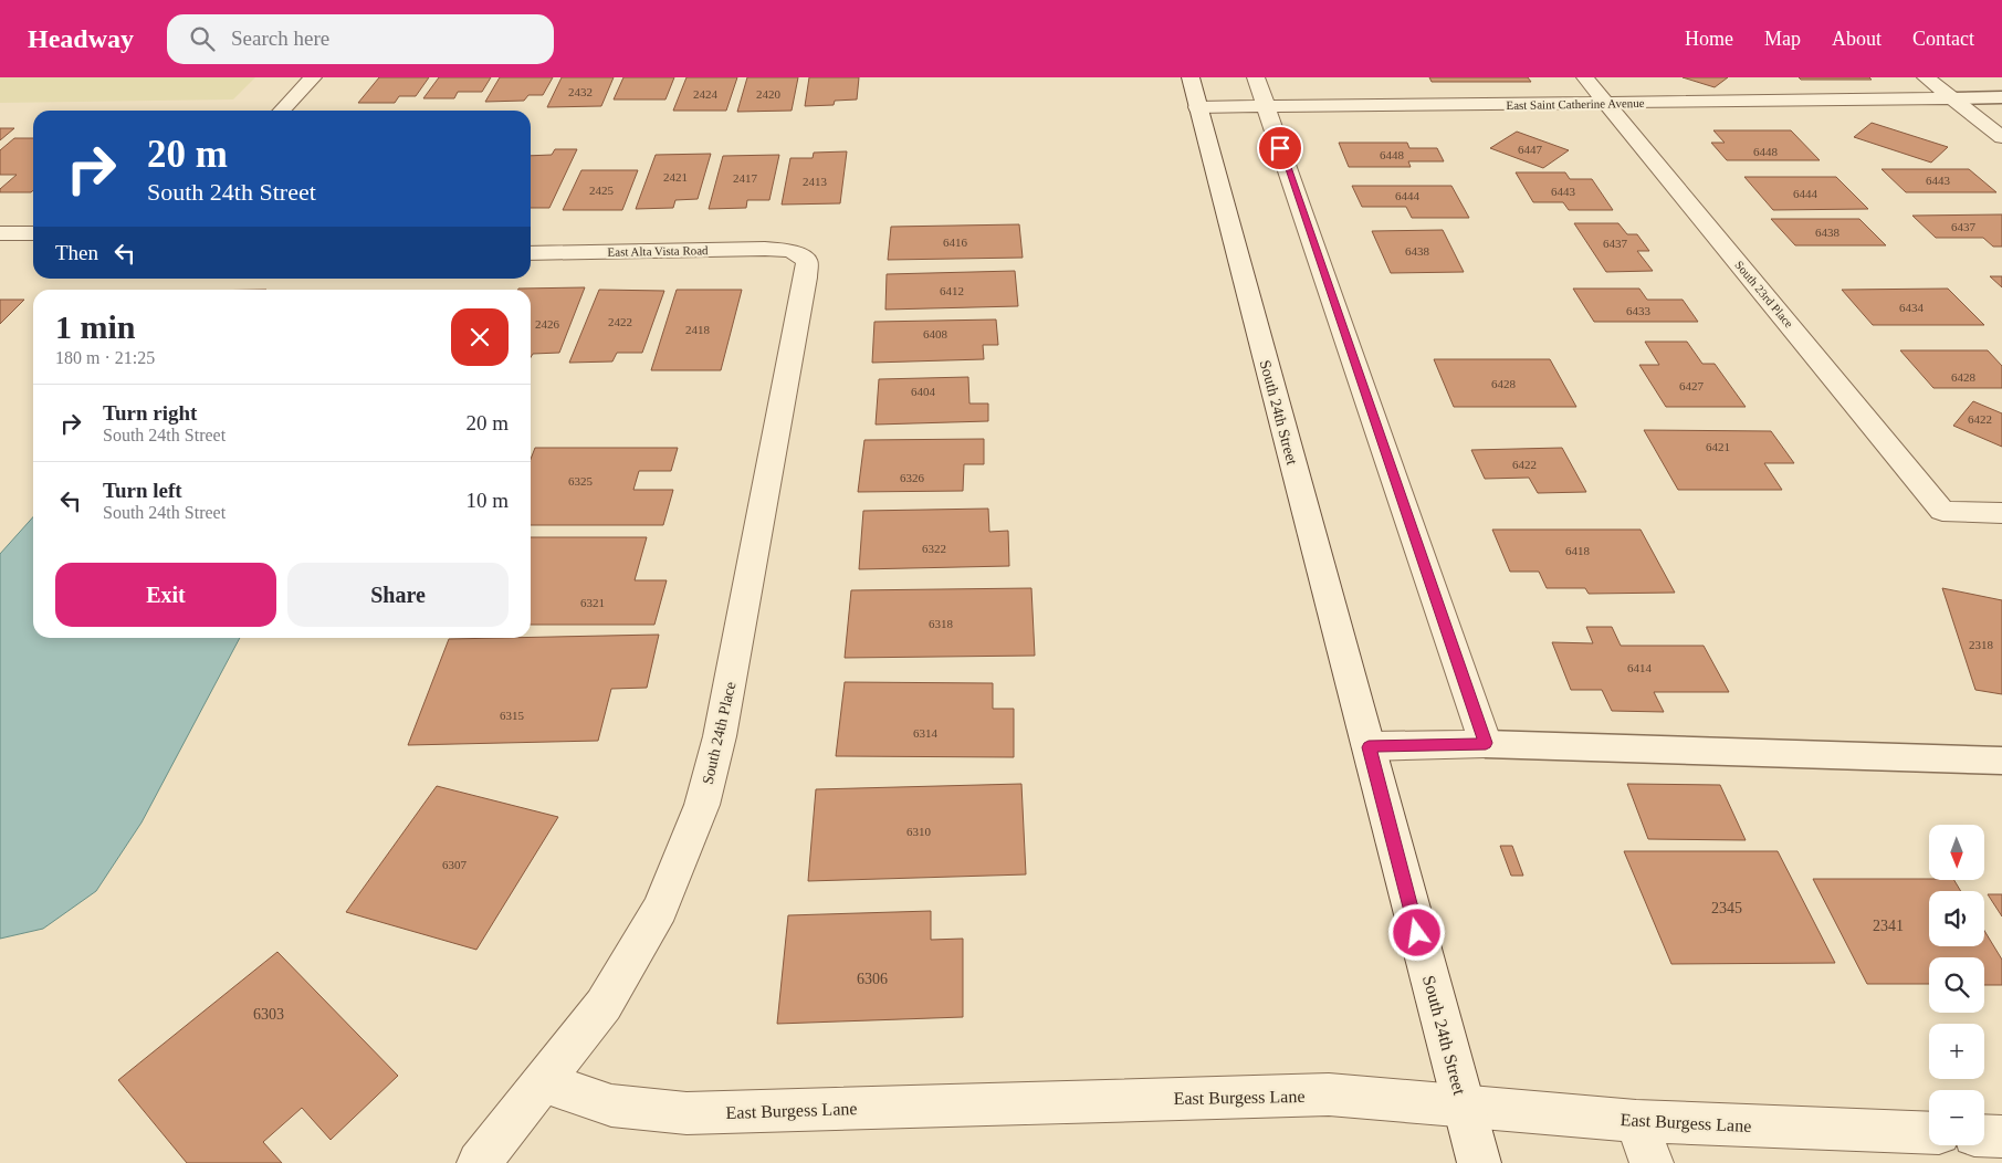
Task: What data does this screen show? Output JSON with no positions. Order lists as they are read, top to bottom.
{
  "streets": {
    "street": [
      "East Saint Catherine Avenue",
      "East Alta Vista Road",
      "South 23rd Place",
      "South 24th Street",
      "South 24th Place",
      "East Burgess Lane"
    ]
  },
  "crossings": [
    ["East Saint Catherine Avenue", "South 23rd Place"],
    ["East Saint Catherine Avenue", "South 24th Street"],
    ["East Alta Vista Road", "South 24th Place"],
    ["South 24th Street", "East Burgess Lane"],
    ["South 24th Place", "East Burgess Lane"]
  ],
  "house_numbers": [
    "2432",
    "2424",
    "2420",
    "6447",
    "6448",
    "6448",
    "2421",
    "2417",
    "6443",
    "2413",
    "2425",
    "6443",
    "6444",
    "6444",
    "6437",
    "6438",
    "6416",
    "6437",
    "6438",
    "6412",
    "6434",
    "6433",
    "2422",
    "2426",
    "2418",
    "6408",
    "6428",
    "6428",
    "6427",
    "6404",
    "6422",
    "6421",
    "6422",
    "6326",
    "6325",
    "6322",
    "6418",
    "6321",
    "6318",
    "2318",
    "6414",
    "6315",
    "6314",
    "6310",
    "6307",
    "2345",
    "2341",
    "6306",
    "6303"
  ],
  "north": "bottom",
  "page": {
    "header": "Headway",
    "search": "Search here",
    "nav": [
      "Home",
      "Map",
      "About",
      "Contact"
    ],
    "turn": ["20 m", "South 24th Street"],
    "then": "Then",
    "heading": ["1 min", "180 m · 21:25"],
    "list": [
      {
        "name": "Turn right",
        "note": "South 24th Street",
        "value": "20 m"
      },
      {
        "name": "Turn left",
        "note": "South 24th Street",
        "value": "10 m"
      }
    ],
    "buttons": ["Exit", "Share"],
    "map_buttons": ["+", "−"]
  }
}
